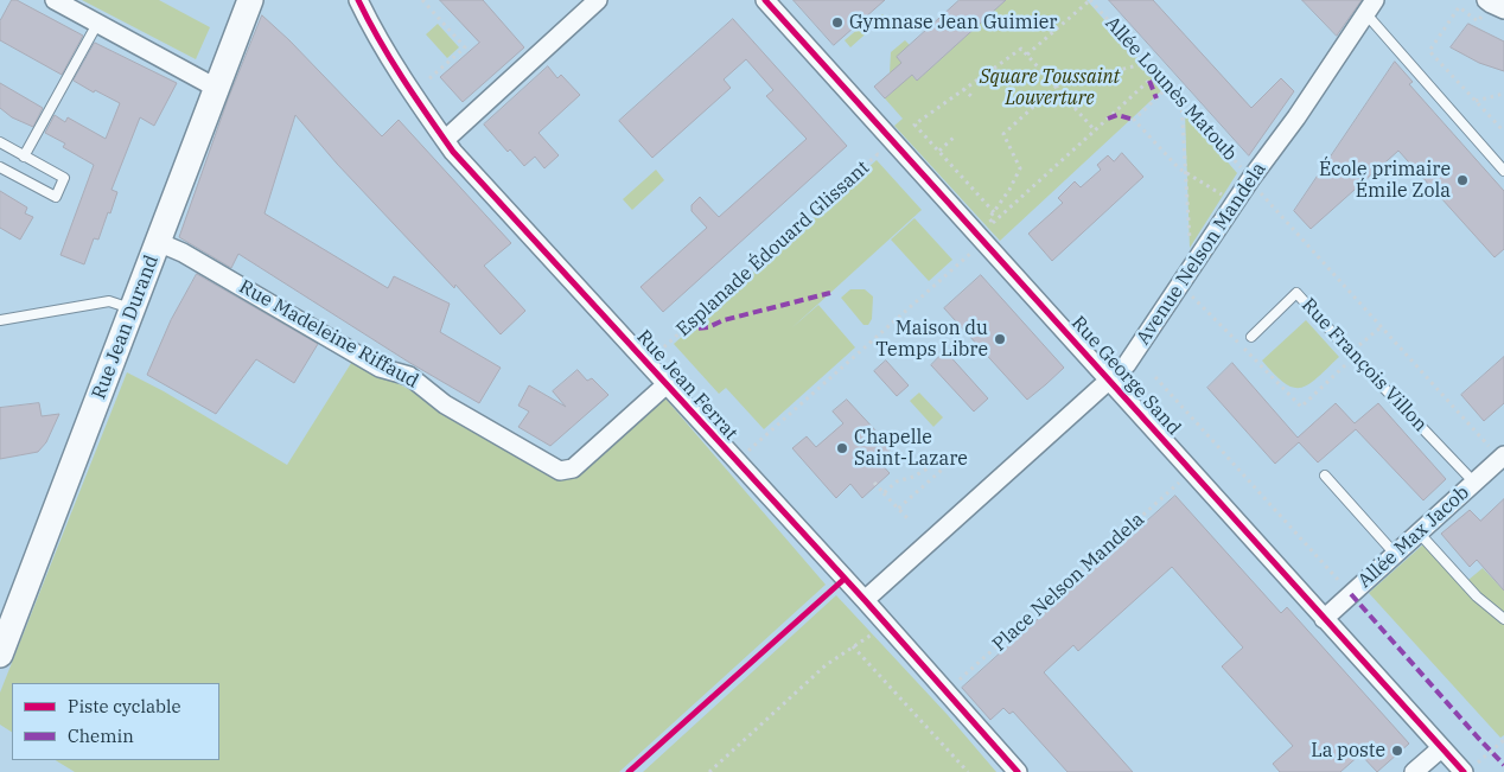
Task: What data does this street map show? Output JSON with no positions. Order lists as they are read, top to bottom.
{
  "streets": {
    "street": [
      "Avenue Nelson Mandela",
      "Rue Jean Durand",
      "Rue Madeleine Riffaud",
      "Rue George Sand",
      "Rue Jean Ferrat",
      "Allée Max Jacob"
    ],
    "lane": ["Rue François Villon"],
    "path": ["Allée Lounès Matoub", "Esplanade Édouard Glissant", "Place Nelson Mandela"]
  },
  "crossings": [
    ["Allée Lounès Matoub", "Avenue Nelson Mandela"],
    ["Allée Lounès Matoub", "Allée Max Jacob"],
    ["Esplanade Édouard Glissant", "Rue George Sand"],
    ["Esplanade Édouard Glissant", "Rue Jean Ferrat"],
    ["Avenue Nelson Mandela", "Rue George Sand"],
    ["Avenue Nelson Mandela", "Rue Jean Ferrat"],
    ["Rue Jean Durand", "Rue Madeleine Riffaud"],
    ["Rue Madeleine Riffaud", "Rue Jean Ferrat"],
    ["Rue François Villon", "Allée Max Jacob"],
    ["Rue George Sand", "Allée Max Jacob"],
    ["Rue George Sand", "Place Nelson Mandela"],
    ["Rue Jean Ferrat", "Place Nelson Mandela"]
  ],
  "parks": ["Square Toussaint Louverture"],
  "places": [
    "Gymnase Jean Guimier",
    "École primaire Émile Zola",
    "Maison du Temps Libre",
    "Chapelle Saint-Lazare",
    "La poste"
  ],
  "legend": ["Piste cyclable", "Chemin"]
}
